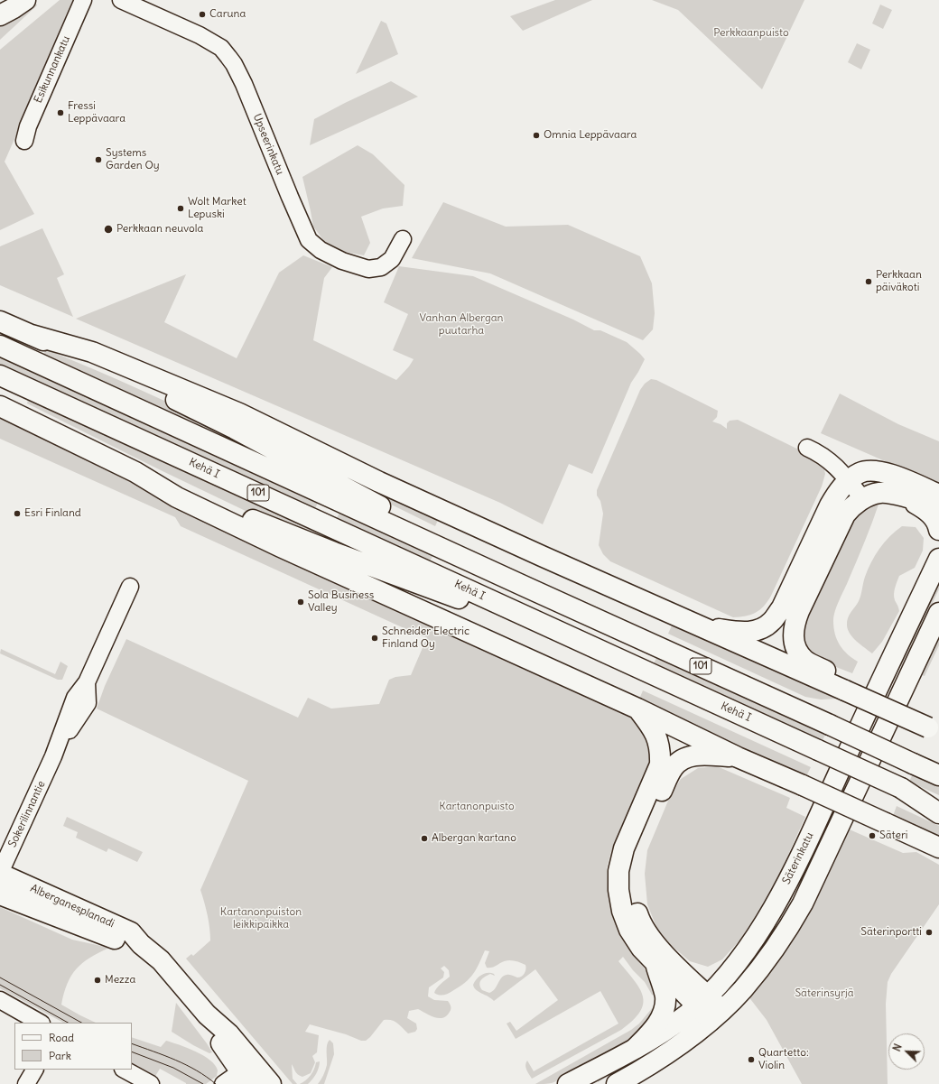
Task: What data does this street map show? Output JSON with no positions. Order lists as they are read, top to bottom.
{
  "streets": {
    "main road": [
      "Kehä I",
      "101",
      "Säterinkatu",
      "Alberganesplanadi"
    ],
    "street": ["Esikunnankatu", "Upseerinkatu", "Sokerilinnantie"]
  },
  "crossings": [
    ["Sokerilinnantie", "Alberganesplanadi"]
  ],
  "parks": [
    "Perkkaanpuisto",
    "Vanhan Albergan puutarha",
    "Kartanonpuisto",
    "Kartanonpuiston leikkipaikka",
    "Säterinsyrjä"
  ],
  "places": [
    "Caruna",
    "Fressi Leppävaara",
    "Omnia Leppävaara",
    "Systems Garden Oy",
    "Wolt Market Lepuski",
    "Perkkaan neuvola",
    "Perkkaan päiväkoti",
    "Esri Finland",
    "Sola Business Valley",
    "Schneider Electric Finland Oy",
    "Säteri",
    "Albergan kartano",
    "Säterinportti",
    "Mezza",
    "Quartetto: Violin"
  ],
  "legend": ["Road", "Park"],
  "north": "top left"
}
